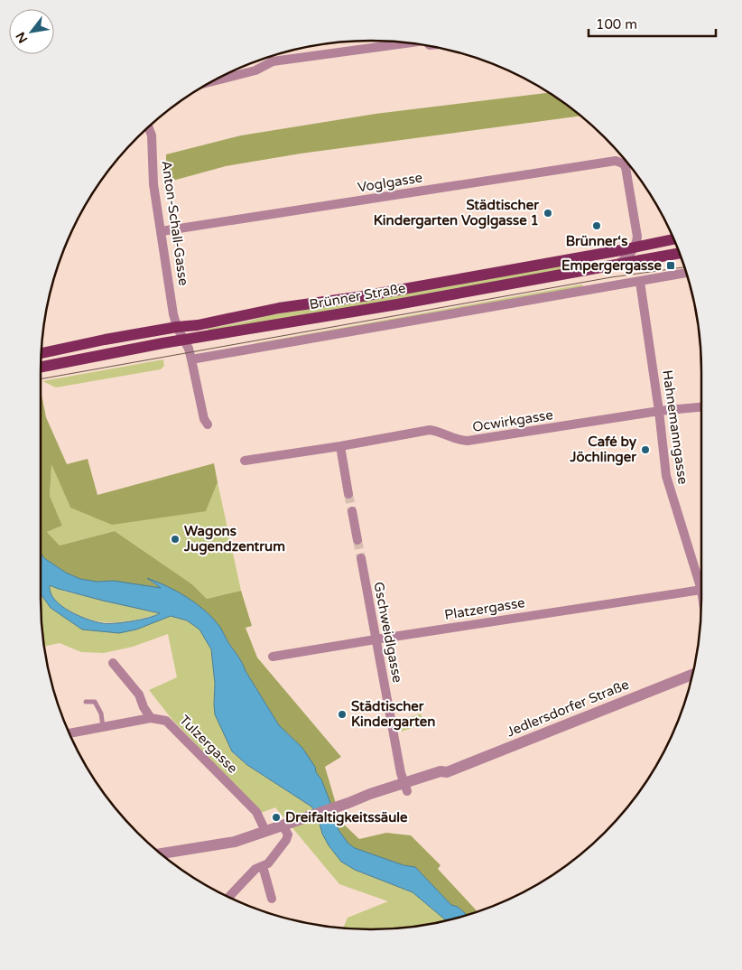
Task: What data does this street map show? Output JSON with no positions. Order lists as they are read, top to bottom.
{
  "streets": {
    "main road": ["Brünner Straße"],
    "street": [
      "Voglgasse",
      "Anton-Schall-Gasse",
      "Ocwirkgasse",
      "Hahnemanngasse",
      "Platzergasse",
      "Gschweidlgasse",
      "Jedlersdorfer Straße",
      "Tulzergasse"
    ]
  },
  "crossings": [
    ["Voglgasse", "Anton-Schall-Gasse"],
    ["Voglgasse", "Brünner Straße"],
    ["Anton-Schall-Gasse", "Brünner Straße"],
    ["Ocwirkgasse", "Hahnemanngasse"],
    ["Hahnemanngasse", "Platzergasse"],
    ["Platzergasse", "Gschweidlgasse"],
    ["Gschweidlgasse", "Jedlersdorfer Straße"],
    ["Jedlersdorfer Straße", "Tulzergasse"]
  ],
  "places": {
    "other": [
      "Städtischer Kindergarten Voglgasse 1",
      "Brünner‘s",
      "Café by Jöchlinger",
      "Wagons Jugendzentrum",
      "Städtischer Kindergarten",
      "Dreifaltigkeitssäule"
    ],
    "transit": ["Empergergasse"]
  },
  "scale_bar": "100 m",
  "north": "bottom left"
}
